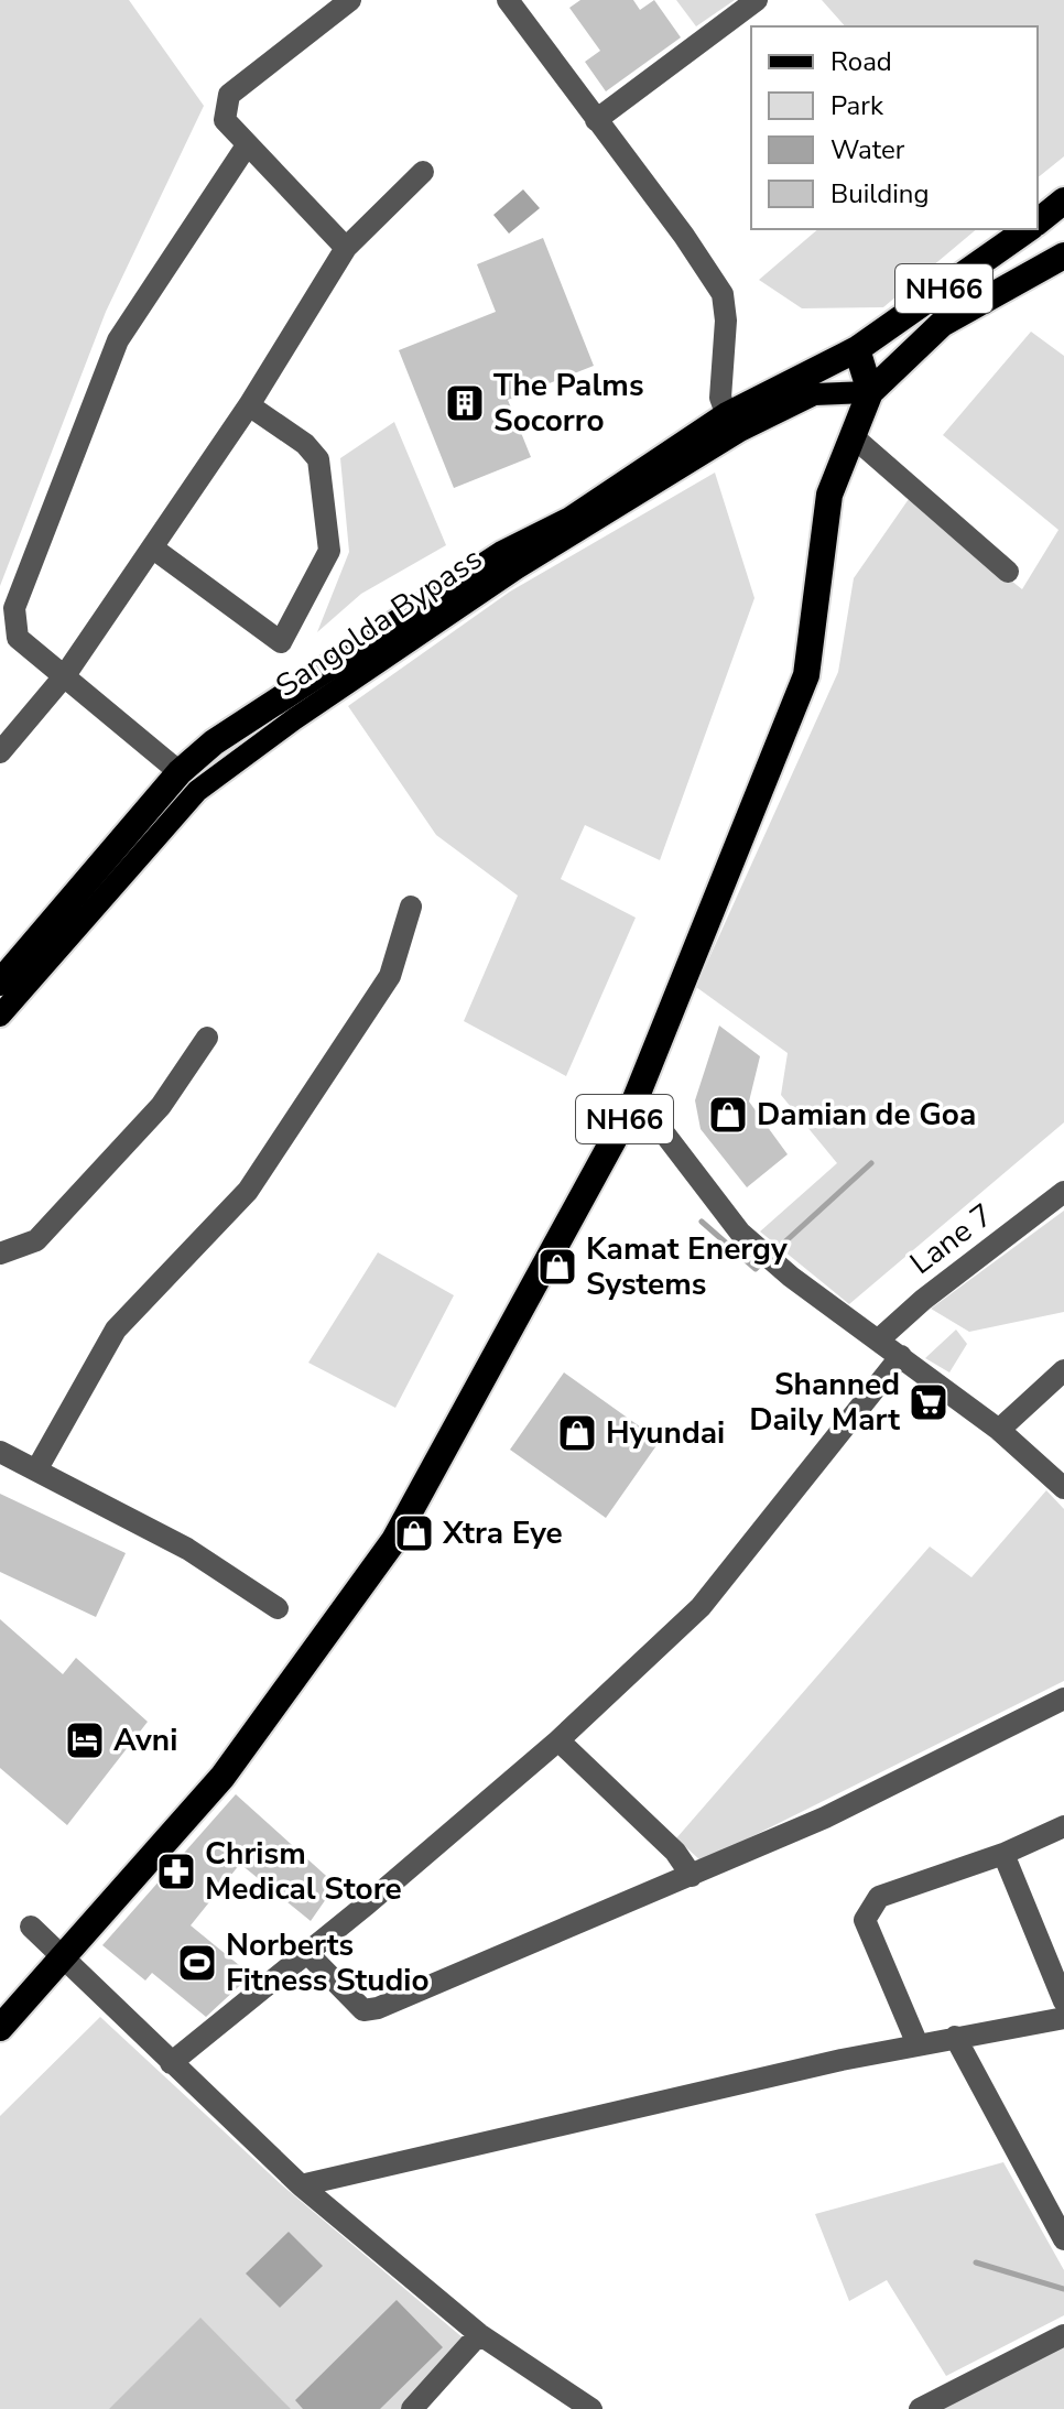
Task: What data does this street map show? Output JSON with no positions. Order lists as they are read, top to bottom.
{
  "streets": {
    "highway": ["NH66", "Sangolda Bypass"],
    "street": ["Lane 7"]
  },
  "crossings": [
    ["NH66", "Sangolda Bypass"]
  ],
  "places": {
    "building": ["The Palms Socorro"],
    "shop": [
      "Damian de Goa",
      "Kamat Energy Systems",
      "Hyundai",
      "Xtra Eye"
    ],
    "supermarket": ["Shanned Daily Mart"],
    "hotel": ["Avni"],
    "pharmacy": ["Chrism Medical Store"],
    "sports": ["Norberts Fitness Studio"]
  },
  "legend": [
    "Road",
    "Park",
    "Water",
    "Building"
  ]
}
